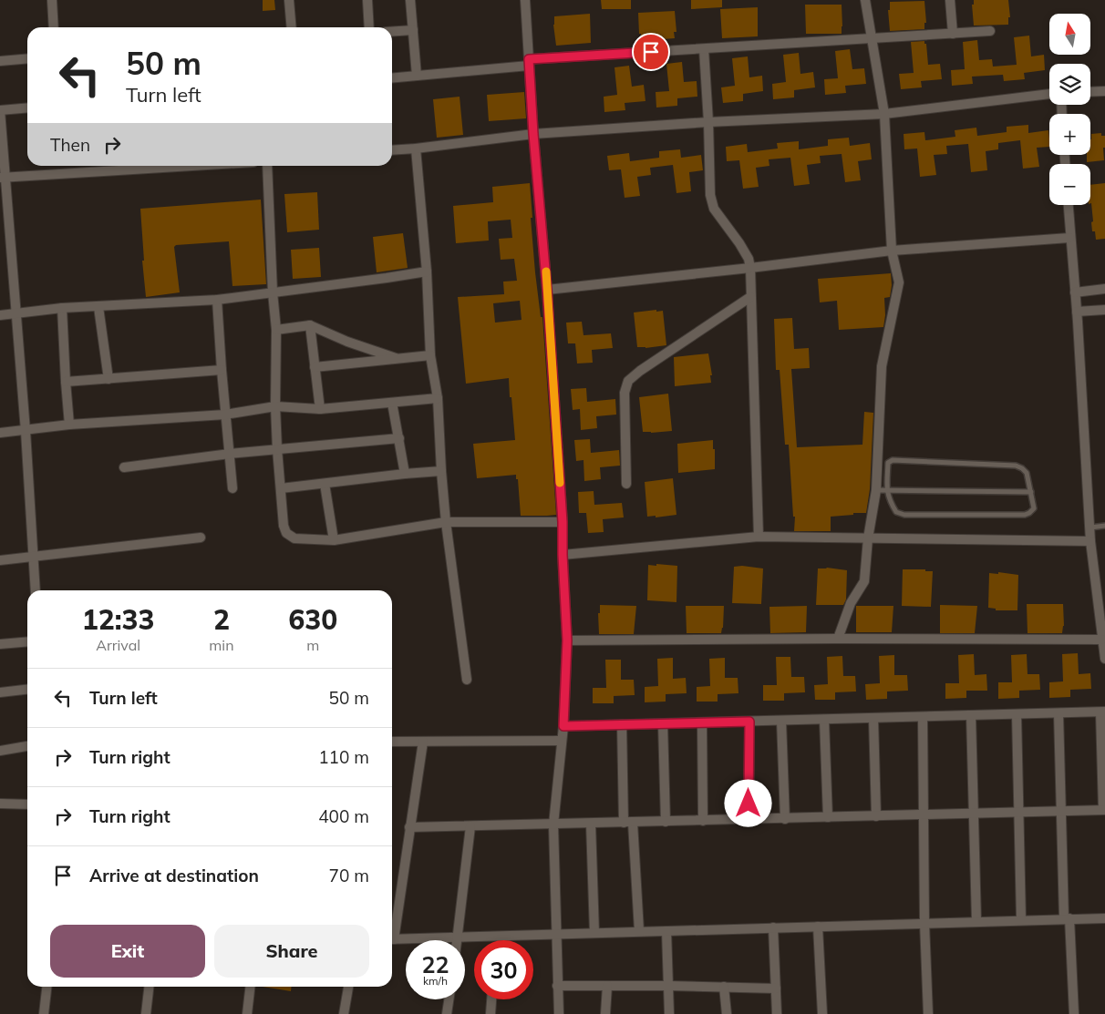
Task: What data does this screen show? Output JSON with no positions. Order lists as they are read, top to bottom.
{
  "north": "top",
  "page": {
    "map_buttons": ["+", "−"],
    "turn": ["50 m", "Turn left"],
    "then": "Then",
    "eta": [
      "12:33",
      "Arrival",
      "2",
      "min",
      "630",
      "m"
    ],
    "list": [
      {
        "name": "Turn left",
        "value": "50 m"
      },
      {
        "name": "Turn right",
        "value": "110 m"
      },
      {
        "name": "Turn right",
        "value": "400 m"
      },
      {
        "name": "Arrive at destination",
        "value": "70 m"
      }
    ],
    "buttons": ["Exit", "Share"],
    "speed": "22 km/h",
    "limit": "30"
  }
}
